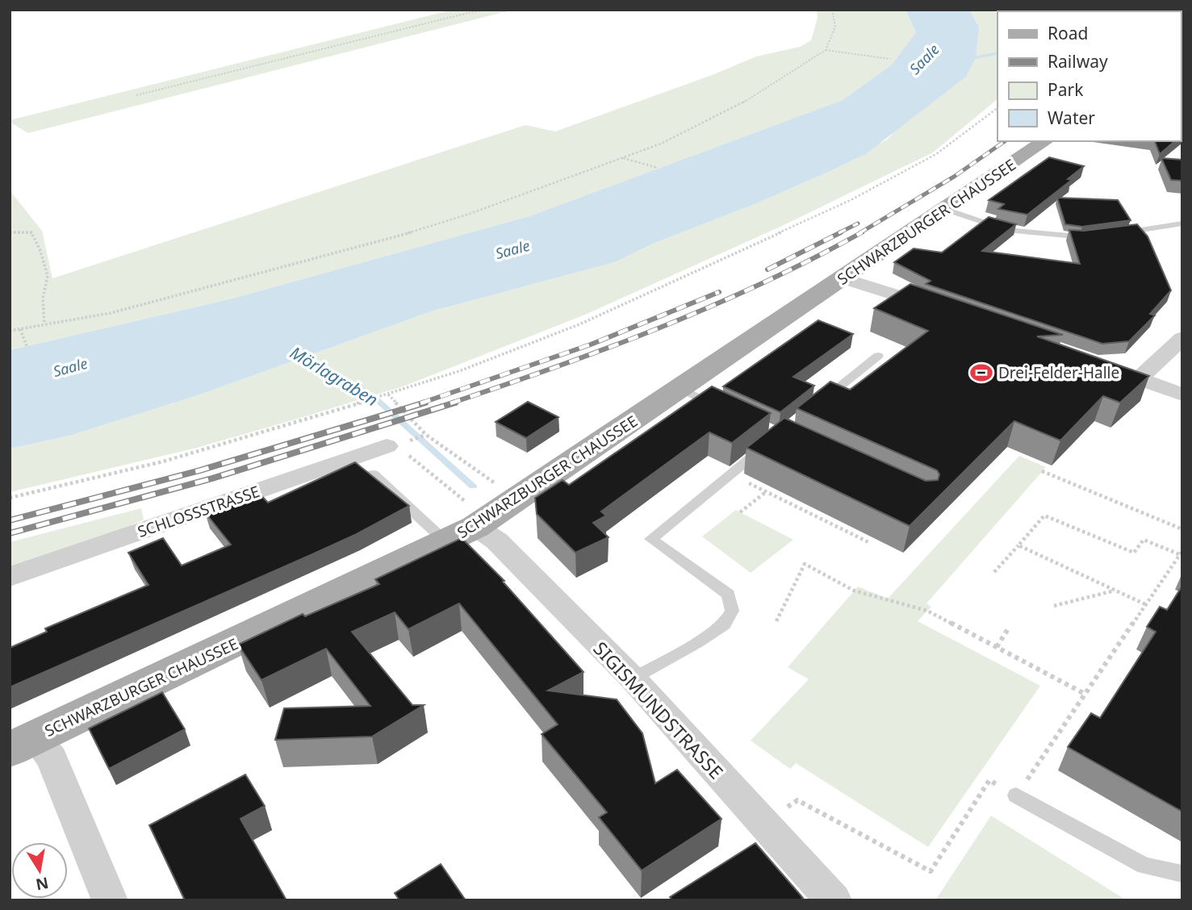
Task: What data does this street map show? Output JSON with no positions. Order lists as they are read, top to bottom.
{
  "streets": {
    "main road": ["SCHWARZBURGER CHAUSSEE"],
    "street": ["SCHLOSSSTRASSE", "SIGISMUNDSTRASSE"]
  },
  "crossings": [
    ["SCHWARZBURGER CHAUSSEE", "SIGISMUNDSTRASSE"]
  ],
  "water": ["Saale", "Mörlagraben"],
  "places": {
    "sports": ["Drei-Felder-Halle"]
  },
  "legend": [
    "Road",
    "Railway",
    "Park",
    "Water"
  ],
  "north": "bottom"
}
